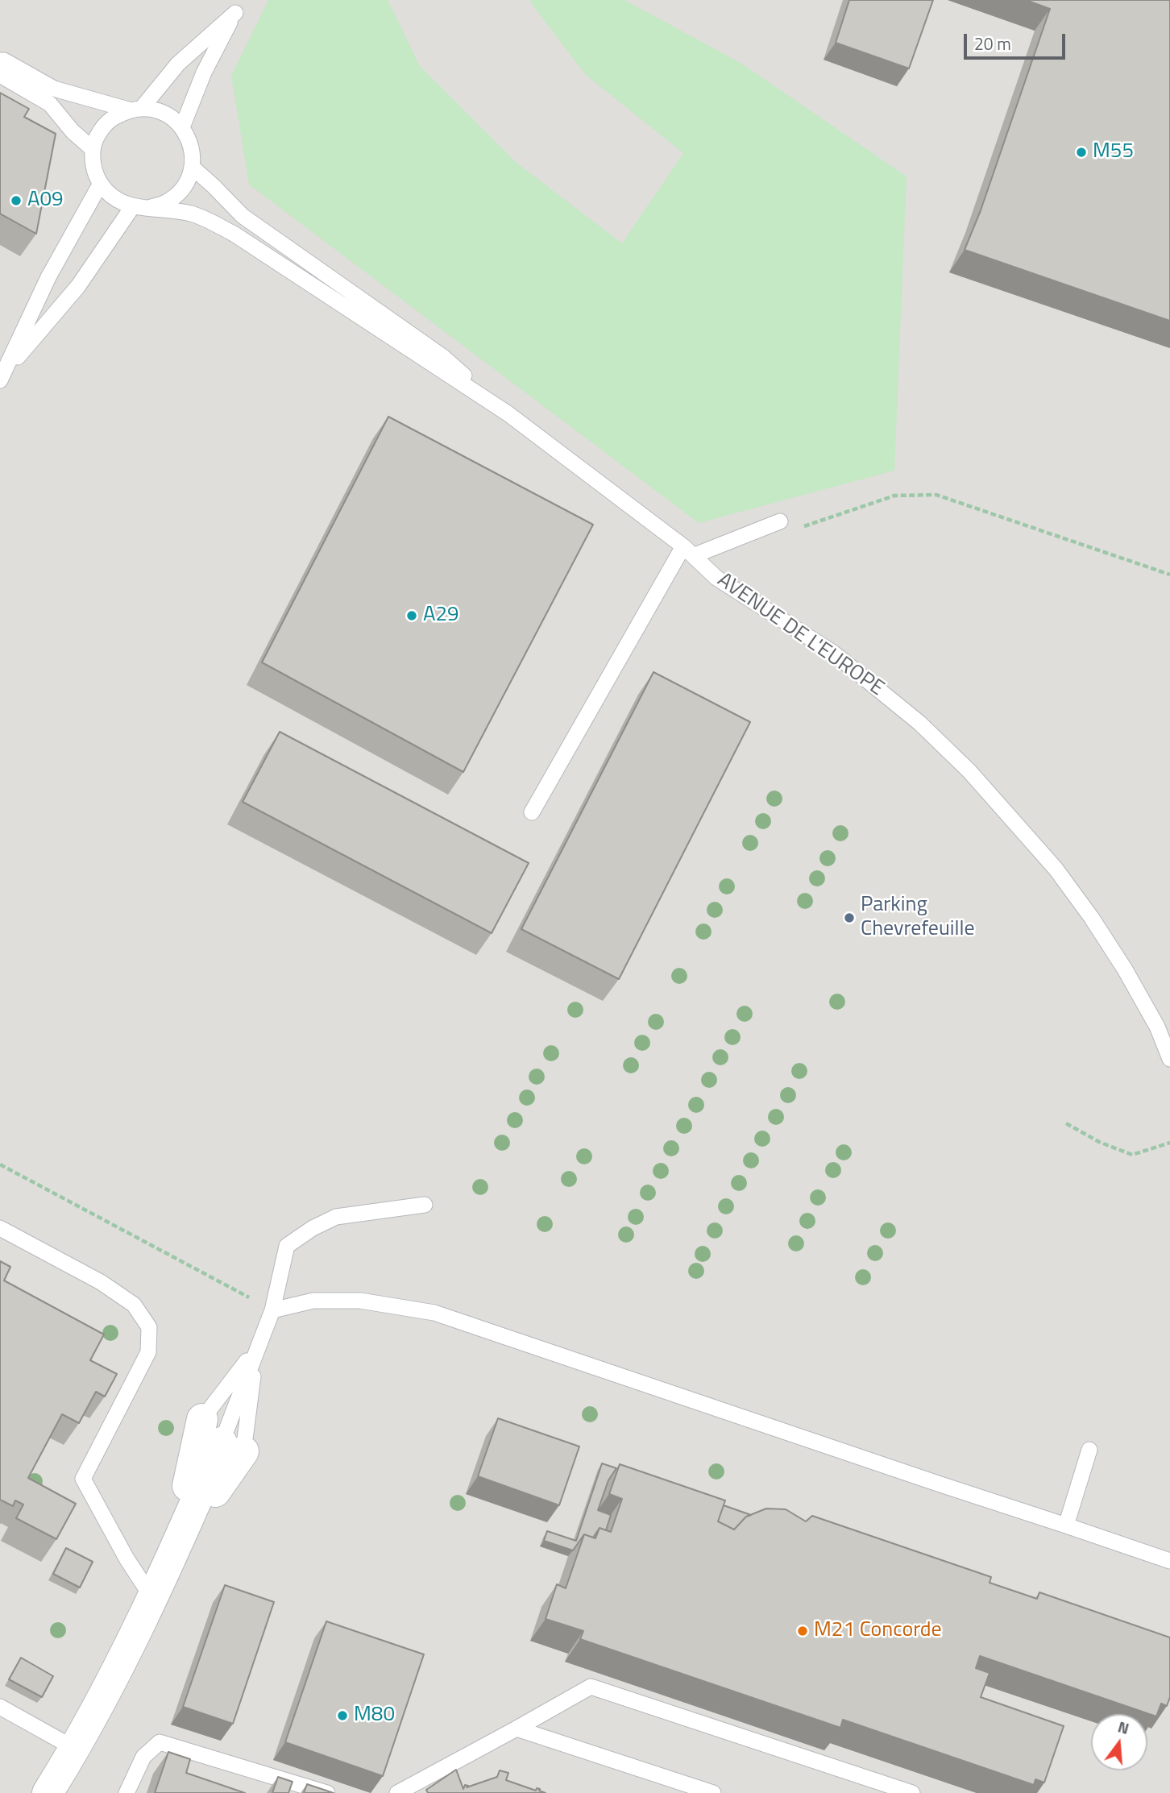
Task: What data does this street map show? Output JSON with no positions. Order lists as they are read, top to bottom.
{
  "streets": {
    "lane": ["AVENUE DE L'EUROPE"]
  },
  "places": [
    "M55",
    "A09",
    "A29",
    "Parking Chevrefeuille",
    "M21 Concorde",
    "M80"
  ],
  "scale_bar": "20 m",
  "north": "top"
}
